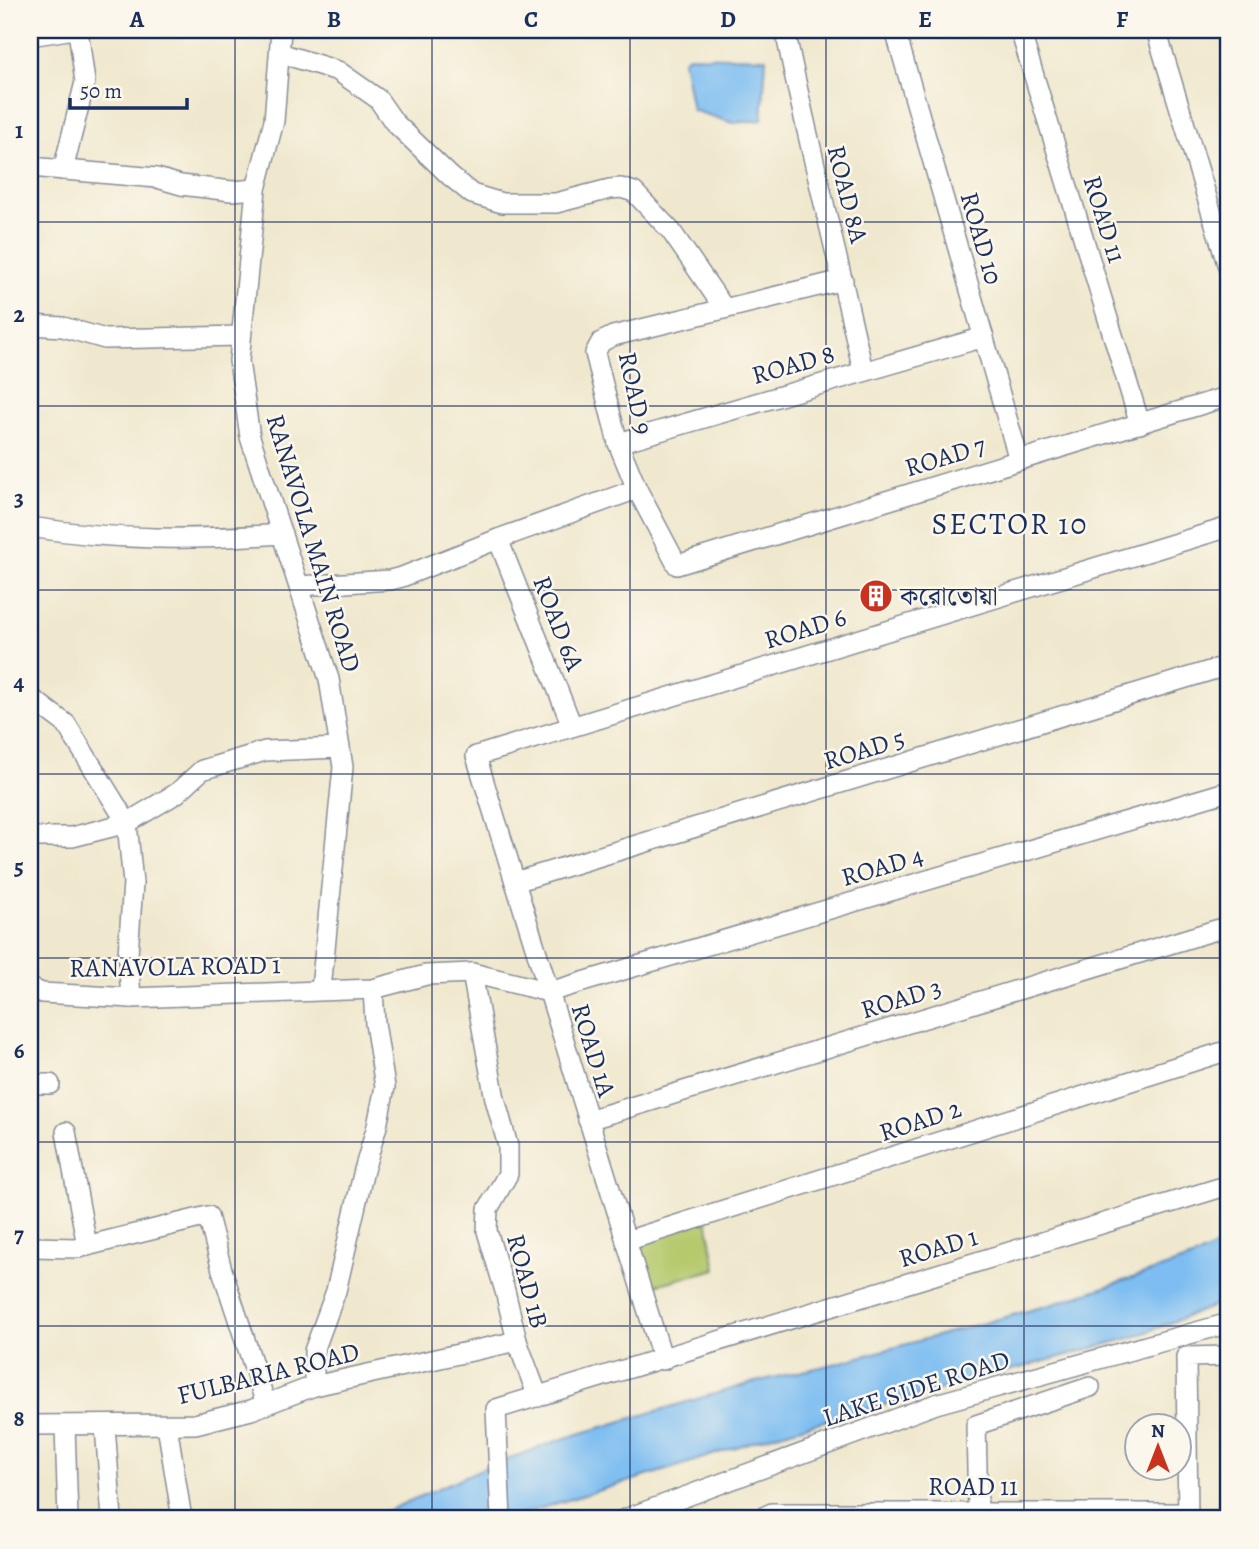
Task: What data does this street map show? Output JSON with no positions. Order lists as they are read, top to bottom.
{
  "streets": {
    "street": [
      "ROAD 8A",
      "ROAD 11",
      "ROAD 10",
      "ROAD 8",
      "ROAD 9",
      "ROAD 7",
      "RANAVOLA MAIN ROAD",
      "ROAD 6A",
      "ROAD 6",
      "ROAD 5",
      "ROAD 4",
      "RANAVOLA ROAD 1",
      "ROAD 3",
      "ROAD 1A",
      "ROAD 2",
      "ROAD 1",
      "ROAD 1B",
      "FULBARIA ROAD",
      "LAKE SIDE ROAD"
    ]
  },
  "crossings": [
    ["ROAD 8A", "ROAD 8"],
    ["ROAD 8A", "ROAD 9"],
    ["ROAD 11", "ROAD 7"],
    ["ROAD 10", "ROAD 8"],
    ["ROAD 10", "ROAD 7"],
    ["ROAD 8", "ROAD 9"],
    ["ROAD 9", "ROAD 7"],
    ["RANAVOLA MAIN ROAD", "RANAVOLA ROAD 1"],
    ["ROAD 6A", "ROAD 6"],
    ["ROAD 6", "ROAD 1A"],
    ["ROAD 5", "ROAD 1A"],
    ["ROAD 4", "RANAVOLA ROAD 1"],
    ["ROAD 4", "ROAD 1A"],
    ["RANAVOLA ROAD 1", "ROAD 1A"],
    ["RANAVOLA ROAD 1", "ROAD 1B"],
    ["ROAD 3", "ROAD 1A"],
    ["ROAD 1A", "ROAD 2"],
    ["ROAD 1A", "ROAD 1"],
    ["ROAD 1", "ROAD 1B"],
    ["ROAD 1B", "FULBARIA ROAD"]
  ],
  "districts": ["SECTOR 10"],
  "places": {
    "building": ["করোতোয়া"]
  },
  "scale_bar": "50 m",
  "north": "top",
  "grid": {
    "columns": [
      "A",
      "B",
      "C",
      "D",
      "E",
      "F"
    ],
    "rows": [
      "1",
      "2",
      "3",
      "4",
      "5",
      "6",
      "7",
      "8"
    ]
  }
}
